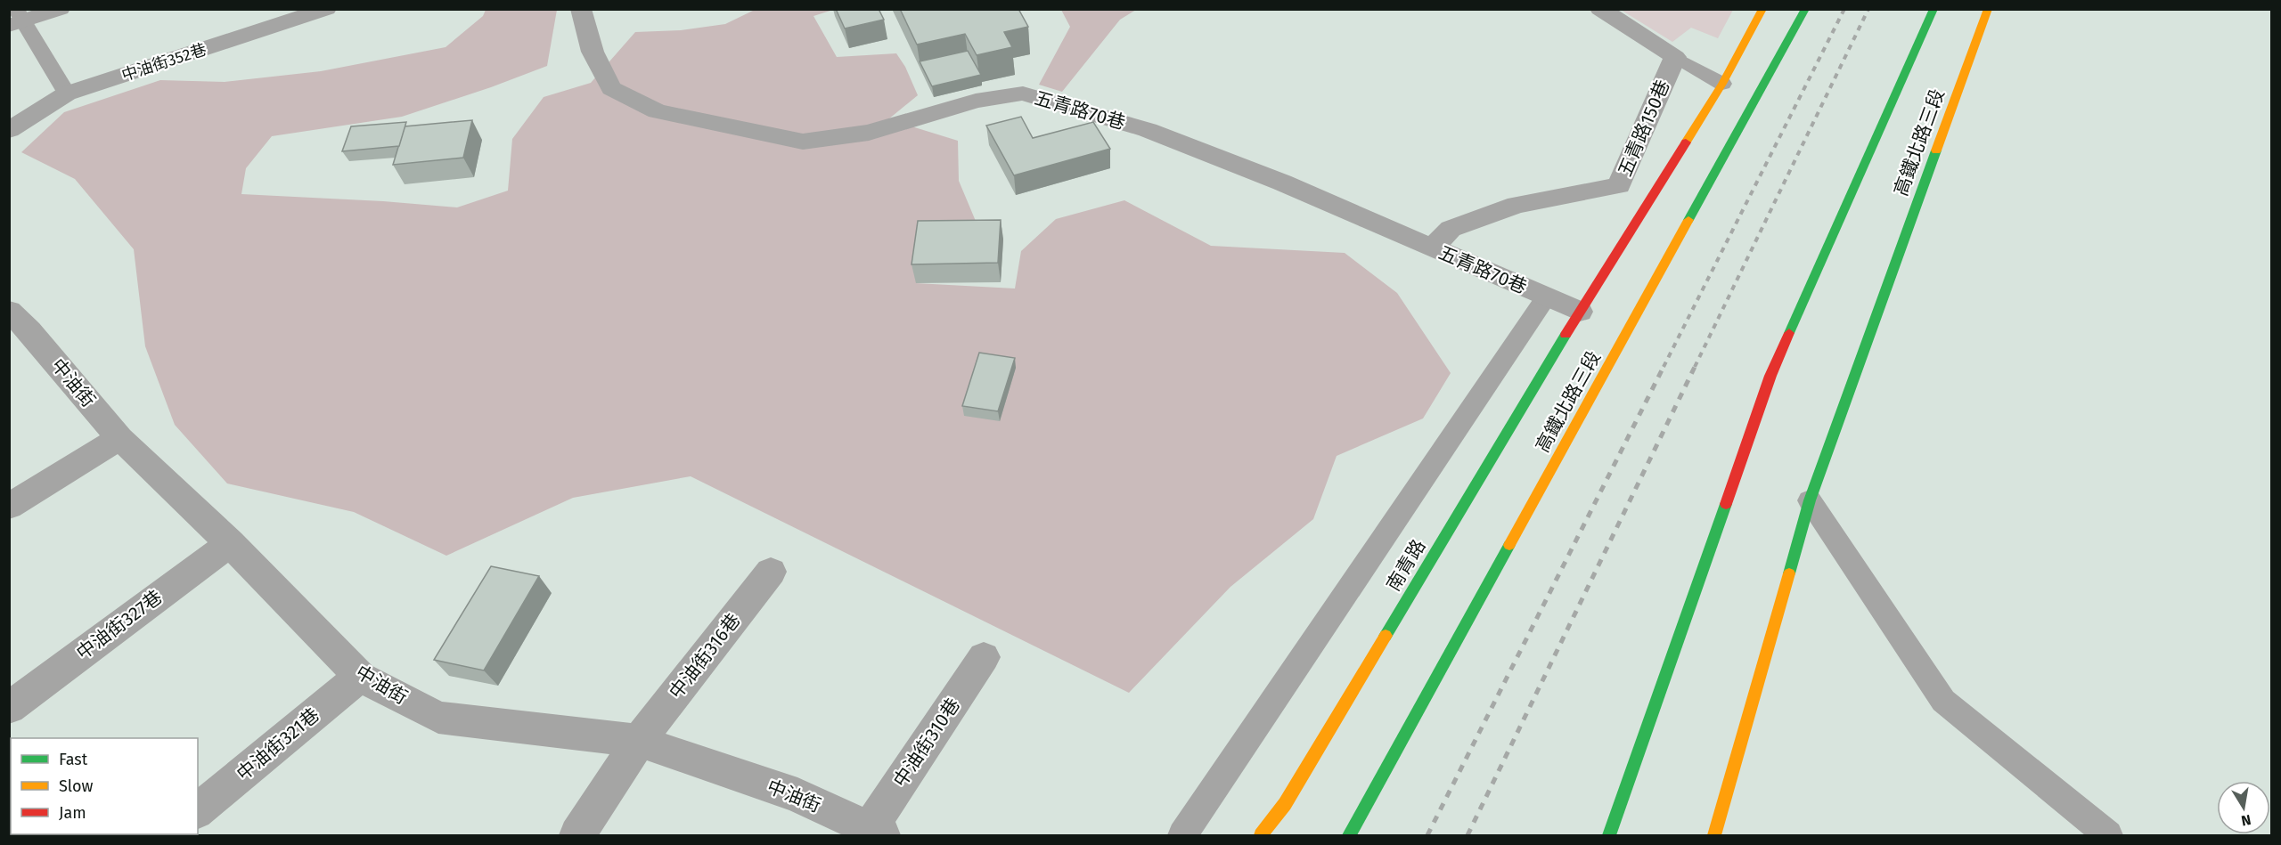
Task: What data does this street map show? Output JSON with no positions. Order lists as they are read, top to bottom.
{
  "streets": {
    "main road": ["高鐵北路三段", "南青路"],
    "street": [
      "中油街352巷",
      "五青路70巷",
      "五青路150巷",
      "中油街",
      "中油街327巷",
      "中油街316巷",
      "中油街310巷",
      "中油街321巷"
    ]
  },
  "crossings": [
    ["五青路70巷", "五青路150巷"],
    ["五青路70巷", "南青路"],
    ["中油街", "中油街327巷"],
    ["中油街", "中油街316巷"],
    ["中油街", "中油街310巷"],
    ["中油街", "中油街321巷"]
  ],
  "legend": ["Fast", "Slow", "Jam"],
  "north": "bottom"
}
